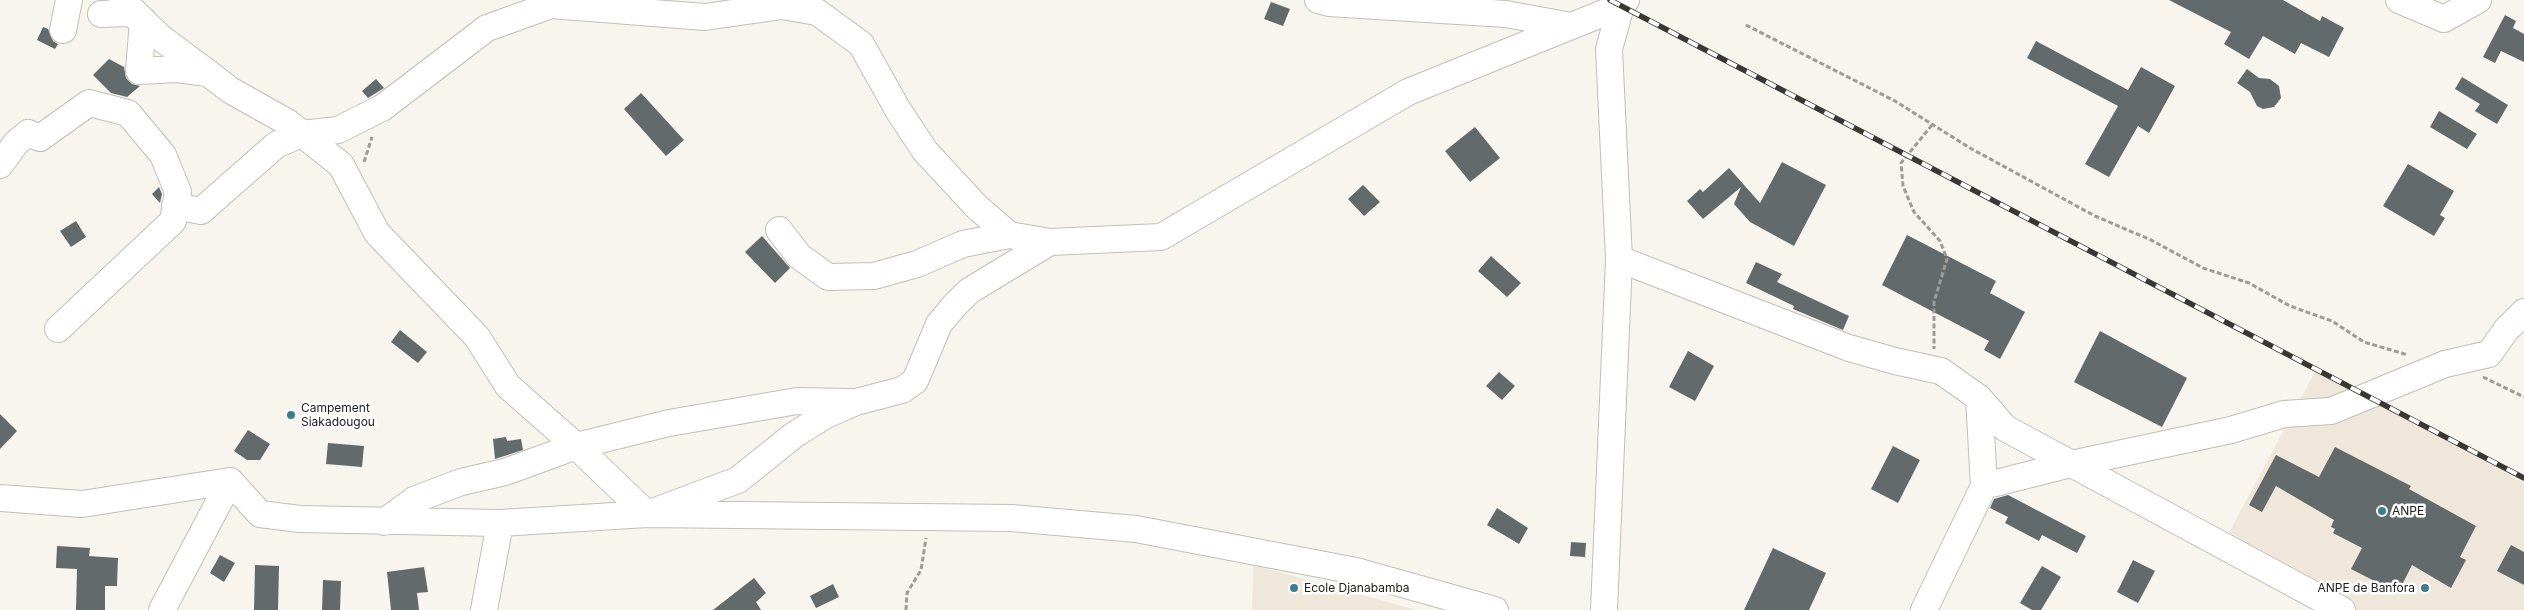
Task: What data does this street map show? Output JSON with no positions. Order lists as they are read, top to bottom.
{
  "places": [
    "Campement Siakadougou",
    "ANPE",
    "Ecole Djanabamba",
    "ANPE de Banfora"
  ]
}
